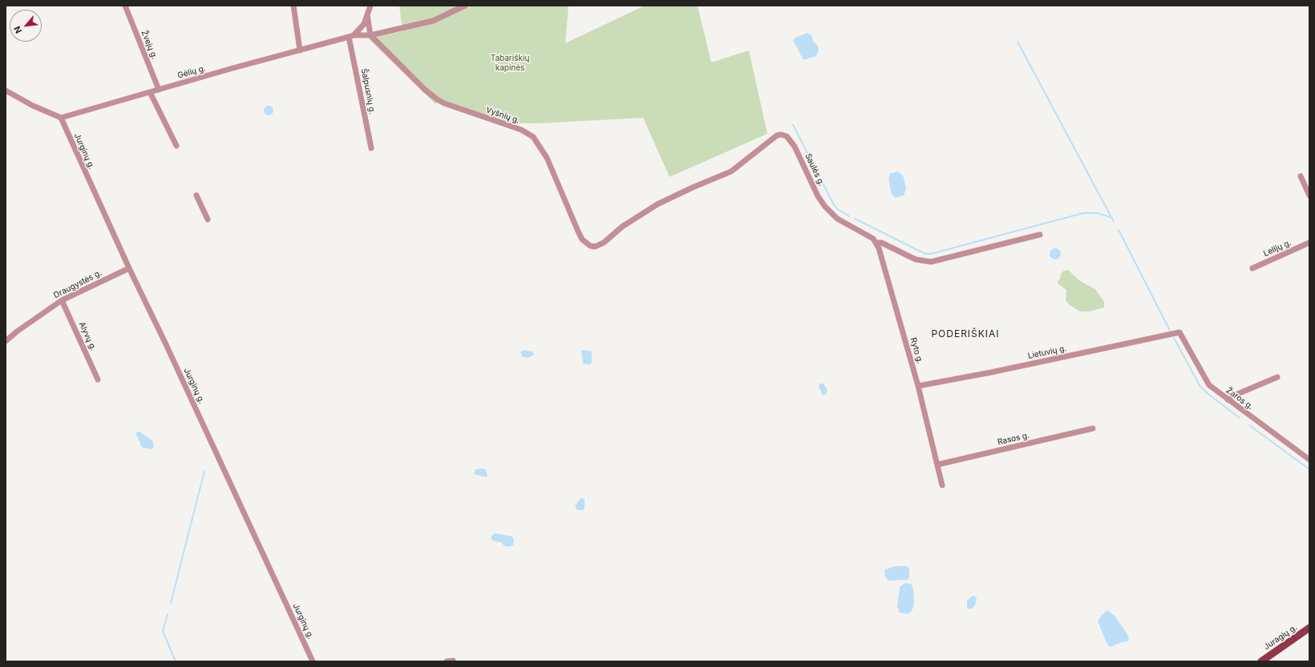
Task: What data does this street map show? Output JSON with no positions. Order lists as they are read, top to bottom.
{
  "streets": {
    "main road": ["Juragių g."],
    "street": [
      "Žvejų g.",
      "Gėlių g.",
      "Šalpusnių g.",
      "Vyšnių g.",
      "Jurginų g.",
      "Saulės g.",
      "Lelijų g.",
      "Draugystės g.",
      "Alyvų g.",
      "Ryto g.",
      "Lietuvių g.",
      "Žaros g.",
      "Rasos g."
    ]
  },
  "crossings": [
    ["Žvejų g.", "Gėlių g."],
    ["Gėlių g.", "Šalpusnių g."],
    ["Gėlių g.", "Vyšnių g."],
    ["Gėlių g.", "Jurginų g."],
    ["Vyšnių g.", "Saulės g."],
    ["Jurginų g.", "Draugystės g."],
    ["Saulės g.", "Ryto g."],
    ["Draugystės g.", "Alyvų g."],
    ["Ryto g.", "Lietuvių g."],
    ["Ryto g.", "Rasos g."],
    ["Lietuvių g.", "Žaros g."]
  ],
  "districts": ["PODERIŠKIAI"],
  "parks": ["Tabariškių kapinės"],
  "north": "bottom left"
}
